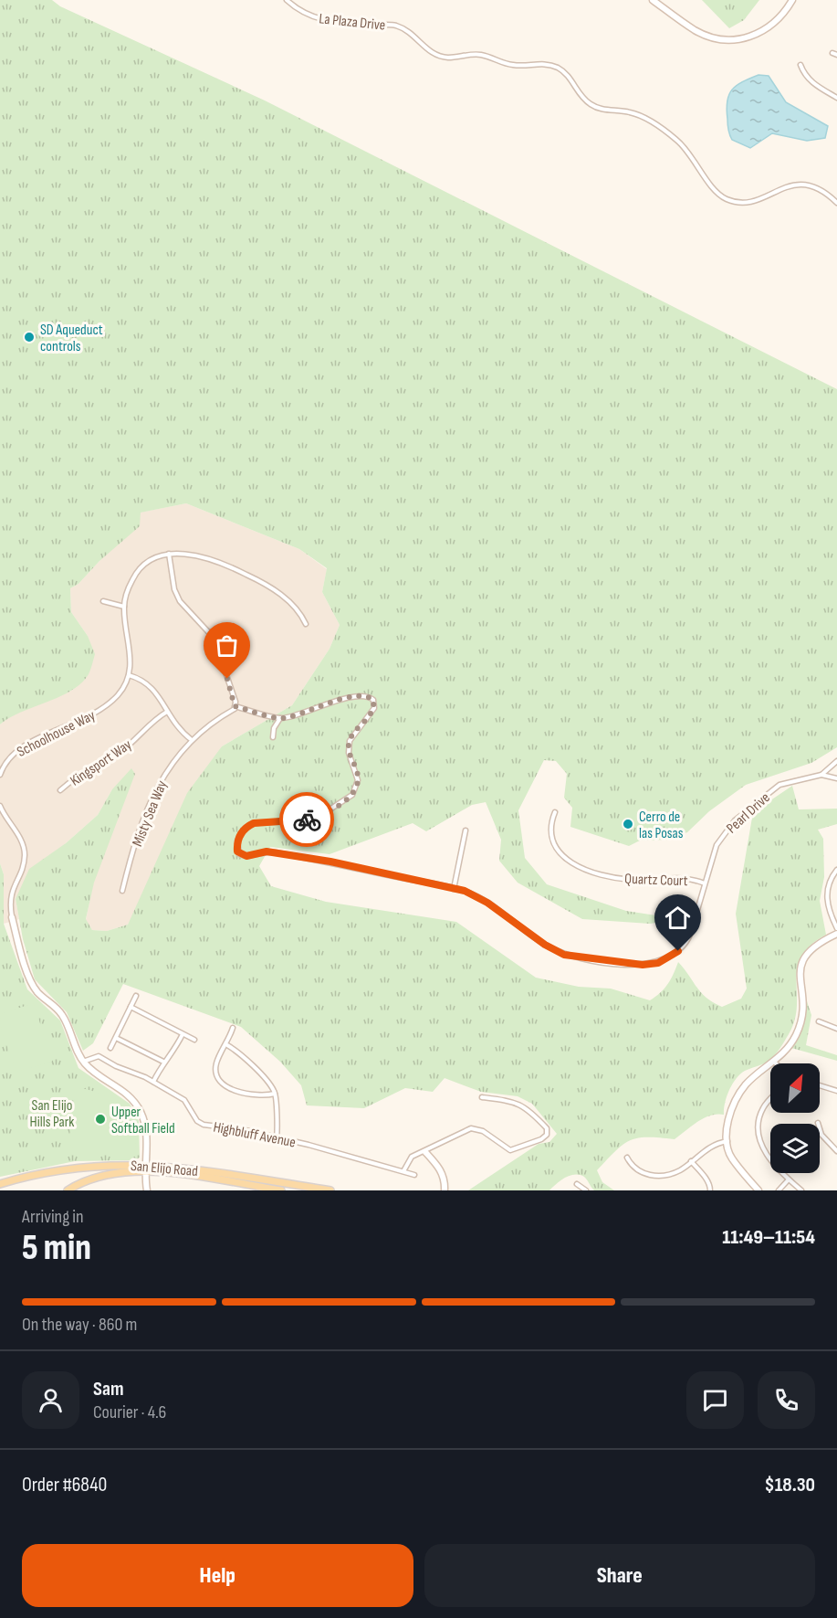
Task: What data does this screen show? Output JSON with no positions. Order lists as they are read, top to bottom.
{
  "streets": {
    "main road": ["San Elijo Road"],
    "street": [
      "La Plaza Drive",
      "Schoolhouse Way",
      "Kingsport Way",
      "Pearl Drive",
      "Misty Sea Way",
      "Quartz Court",
      "Highbluff Avenue"
    ]
  },
  "crossings": [
    ["Pearl Drive", "Quartz Court"]
  ],
  "parks": ["San Elijo Hills Park"],
  "places": ["SD Aqueduct controls", "Cerro de las Posas", "Upper Softball Field"],
  "north": "top right",
  "page": {
    "heading": ["5 min", "Arriving in", "11:49–11:54"],
    "panel": [
      "Sam",
      "Courier · 4.6",
      "Order #6840",
      "$18.30"
    ],
    "bar": "On the way · 860 m",
    "buttons": ["Help", "Share"]
  }
}
